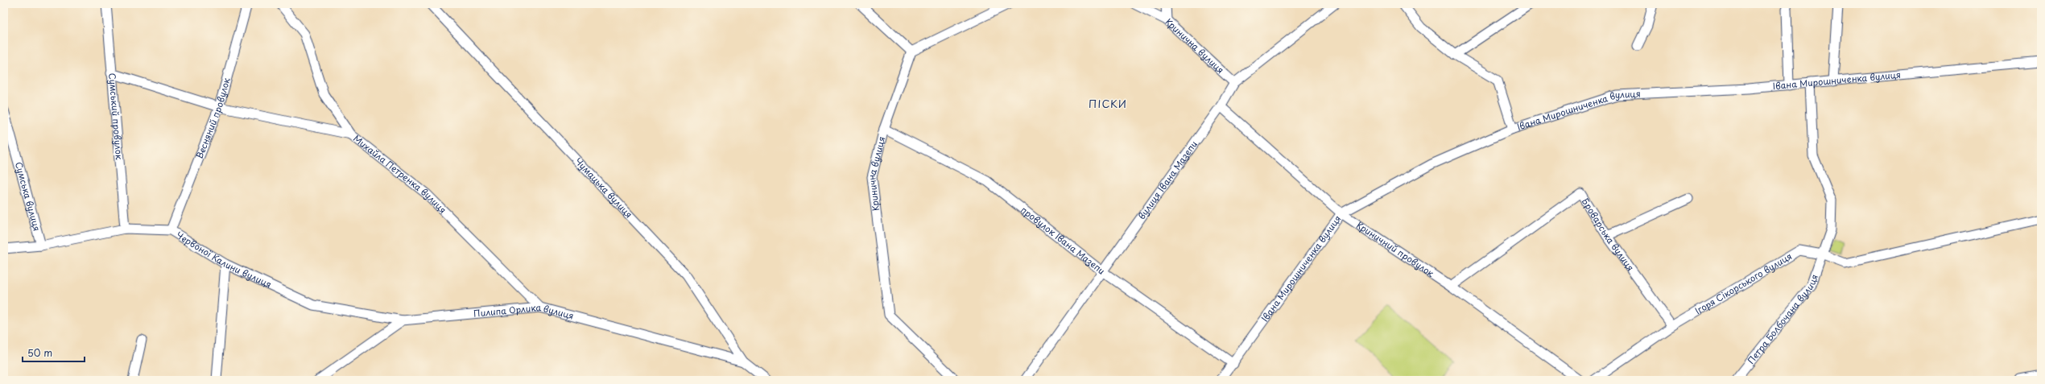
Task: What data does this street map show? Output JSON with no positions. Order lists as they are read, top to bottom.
{
  "streets": {
    "street": [
      "Кринична вулиця",
      "Івана Мирошниченка вулиця",
      "Сумський провулок",
      "Весняний провулок",
      "Михайла Петренка вулиця",
      "вулиця Івана Мазепи",
      "Чумацька вулиця",
      "Сумська вулиця",
      "Броварська вулиця",
      "провулок Івана Мазепи",
      "Криничний провулок",
      "Червоної Калини вулиця",
      "Ігоря Сікорського вулиця",
      "Пилипа Орлика вулиця",
      "Петра Болбочана вулиця"
    ]
  },
  "crossings": [
    ["Кринична вулиця", "вулиця Івана Мазепи"],
    ["Кринична вулиця", "провулок Івана Мазепи"],
    ["Івана Мирошниченка вулиця", "провулок Івана Мазепи"],
    ["Івана Мирошниченка вулиця", "Криничний провулок"],
    ["Івана Мирошниченка вулиця", "Петра Болбочана вулиця"],
    ["Сумський провулок", "Михайла Петренка вулиця"],
    ["Сумський провулок", "Червоної Калини вулиця"],
    ["Весняний провулок", "Михайла Петренка вулиця"],
    ["Весняний провулок", "Червоної Калини вулиця"],
    ["Михайла Петренка вулиця", "Пилипа Орлика вулиця"],
    ["вулиця Івана Мазепи", "провулок Івана Мазепи"],
    ["вулиця Івана Мазепи", "Криничний провулок"],
    ["Чумацька вулиця", "Пилипа Орлика вулиця"],
    ["Сумська вулиця", "Червоної Калини вулиця"],
    ["Броварська вулиця", "Криничний провулок"],
    ["Броварська вулиця", "Ігоря Сікорського вулиця"],
    ["Червоної Калини вулиця", "Пилипа Орлика вулиця"],
    ["Ігоря Сікорського вулиця", "Петра Болбочана вулиця"]
  ],
  "districts": ["ПІСКИ"],
  "scale_bar": "50 m"
}
